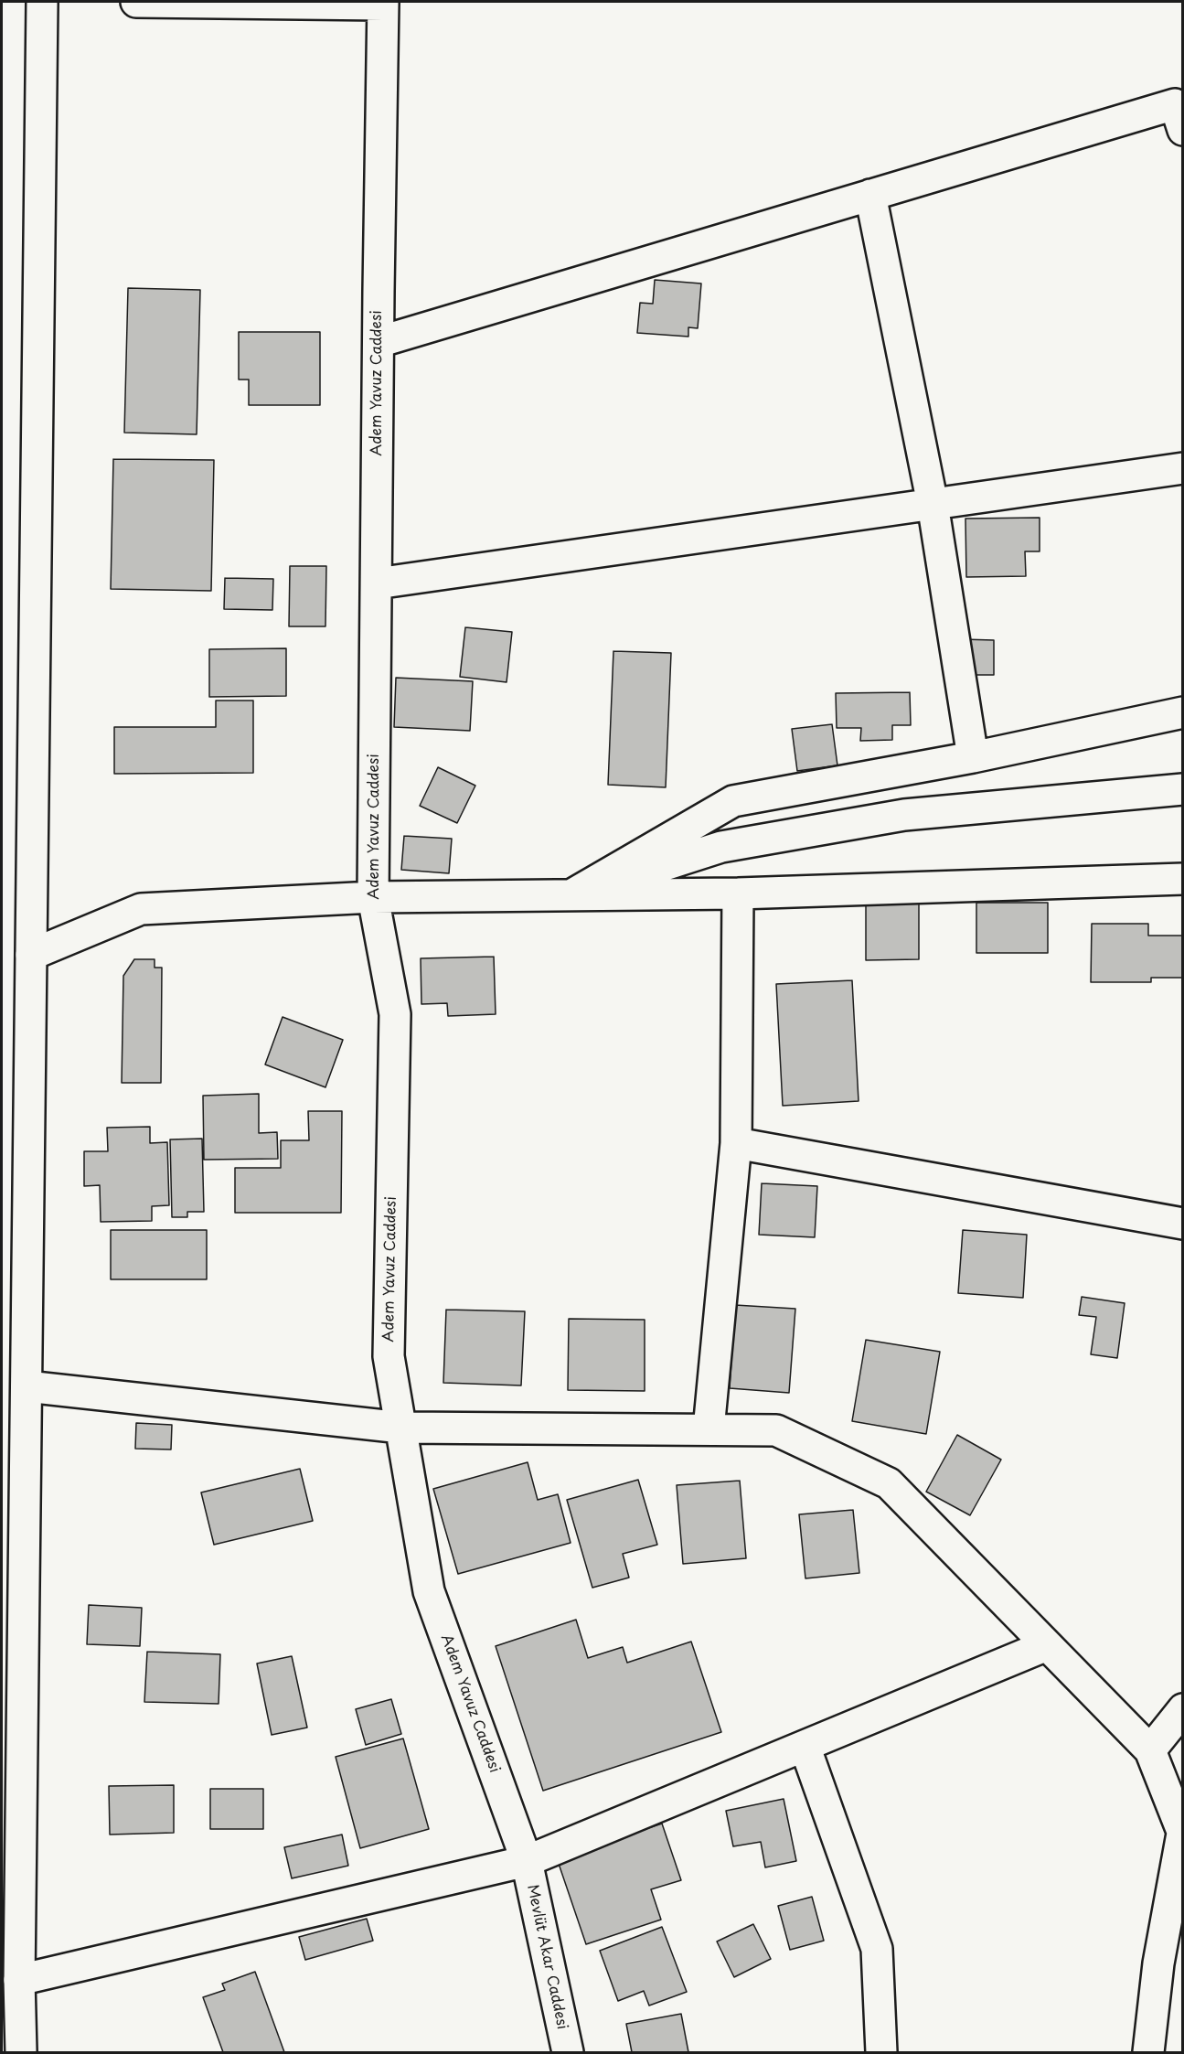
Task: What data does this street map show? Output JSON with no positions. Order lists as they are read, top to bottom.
{
  "streets": {
    "main road": ["Adem Yavuz Caddesi", "Mevlüt Akar Caddesi"]
  },
  "crossings": [
    ["Adem Yavuz Caddesi", "Mevlüt Akar Caddesi"]
  ]
}
